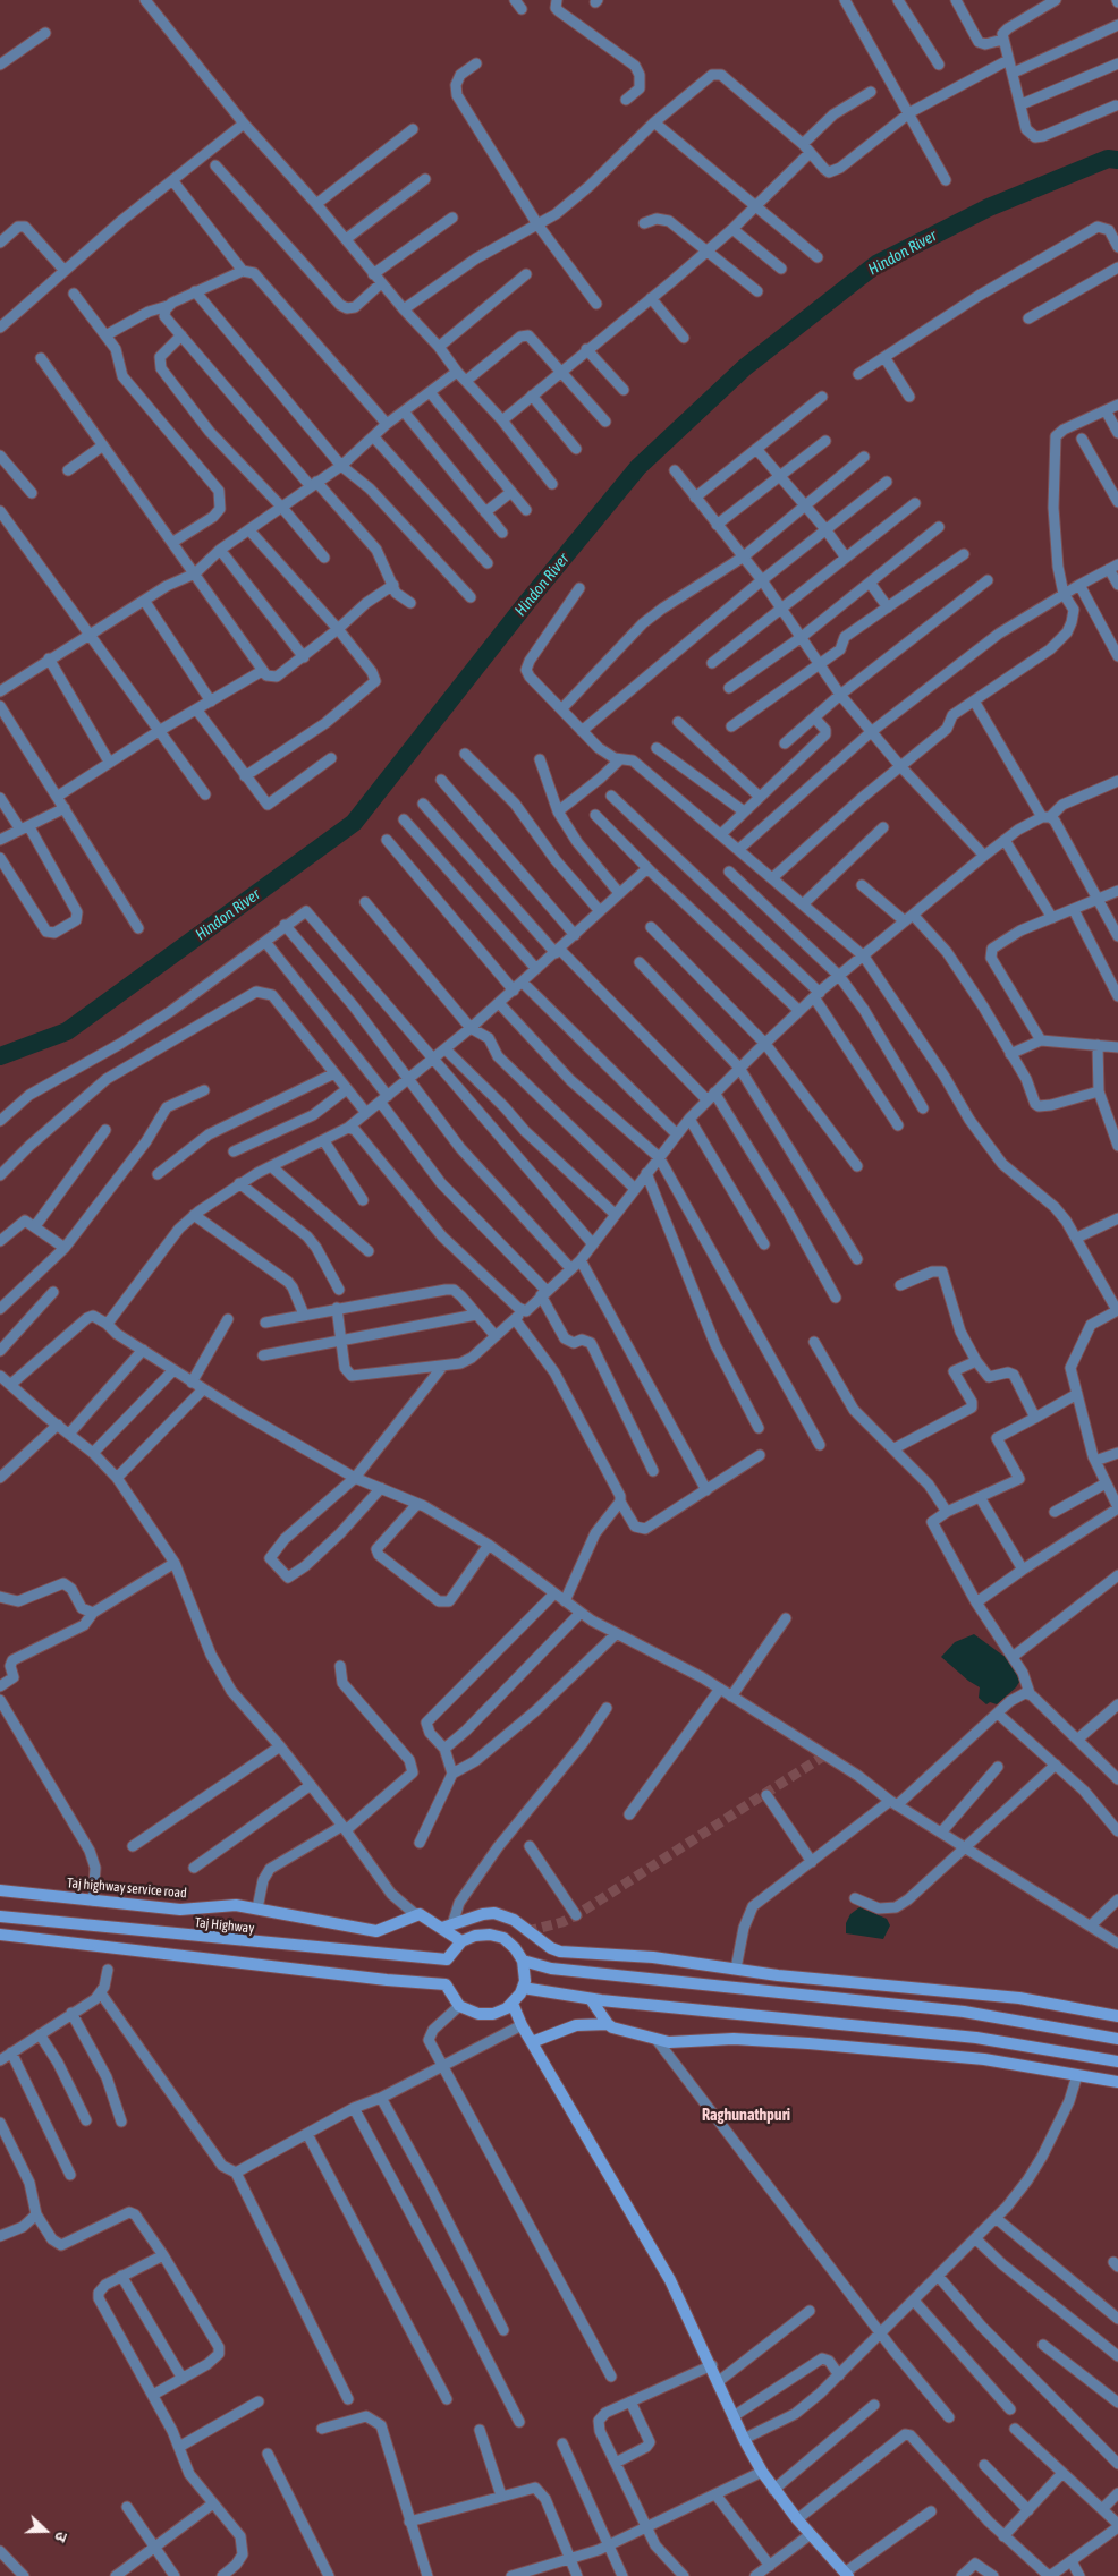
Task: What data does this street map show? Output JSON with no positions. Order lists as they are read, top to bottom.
{
  "streets": {
    "street": ["Taj highway service road", "Taj Highway"]
  },
  "districts": ["Raghunathpuri"],
  "water": ["Hindon River"],
  "north": "right"
}
